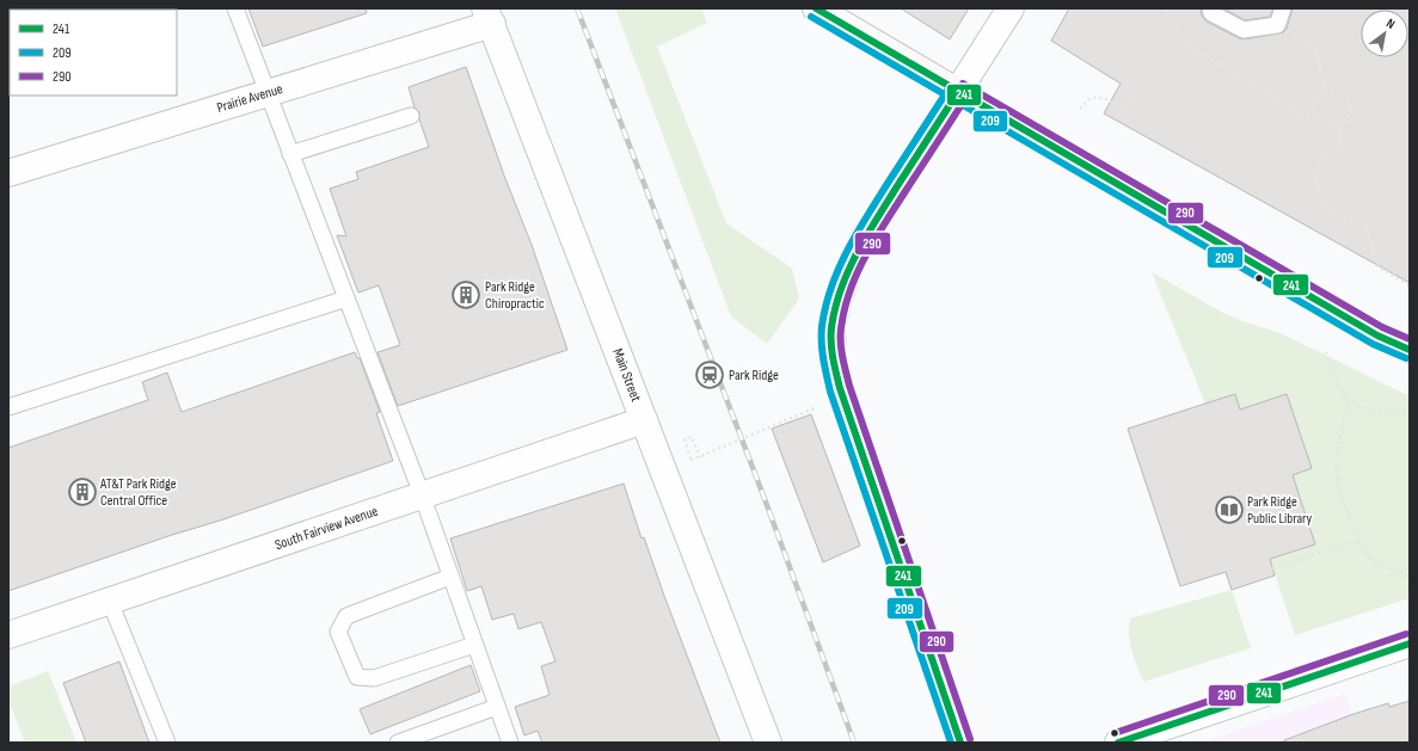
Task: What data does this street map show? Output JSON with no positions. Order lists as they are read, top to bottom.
{
  "streets": {
    "street": ["Prairie Avenue", "Main Street", "South Fairview Avenue"]
  },
  "crossings": [
    ["Prairie Avenue", "Main Street"],
    ["Main Street", "South Fairview Avenue"]
  ],
  "places": {
    "building": ["Park Ridge Chiropractic", "AT&T Park Ridge Central Office"],
    "station": ["Park Ridge"],
    "library": ["Park Ridge Public Library"]
  },
  "lines": ["transit line 241", "transit line 209", "transit line 290"],
  "legend": ["241", "209", "290"],
  "north": "top right"
}
